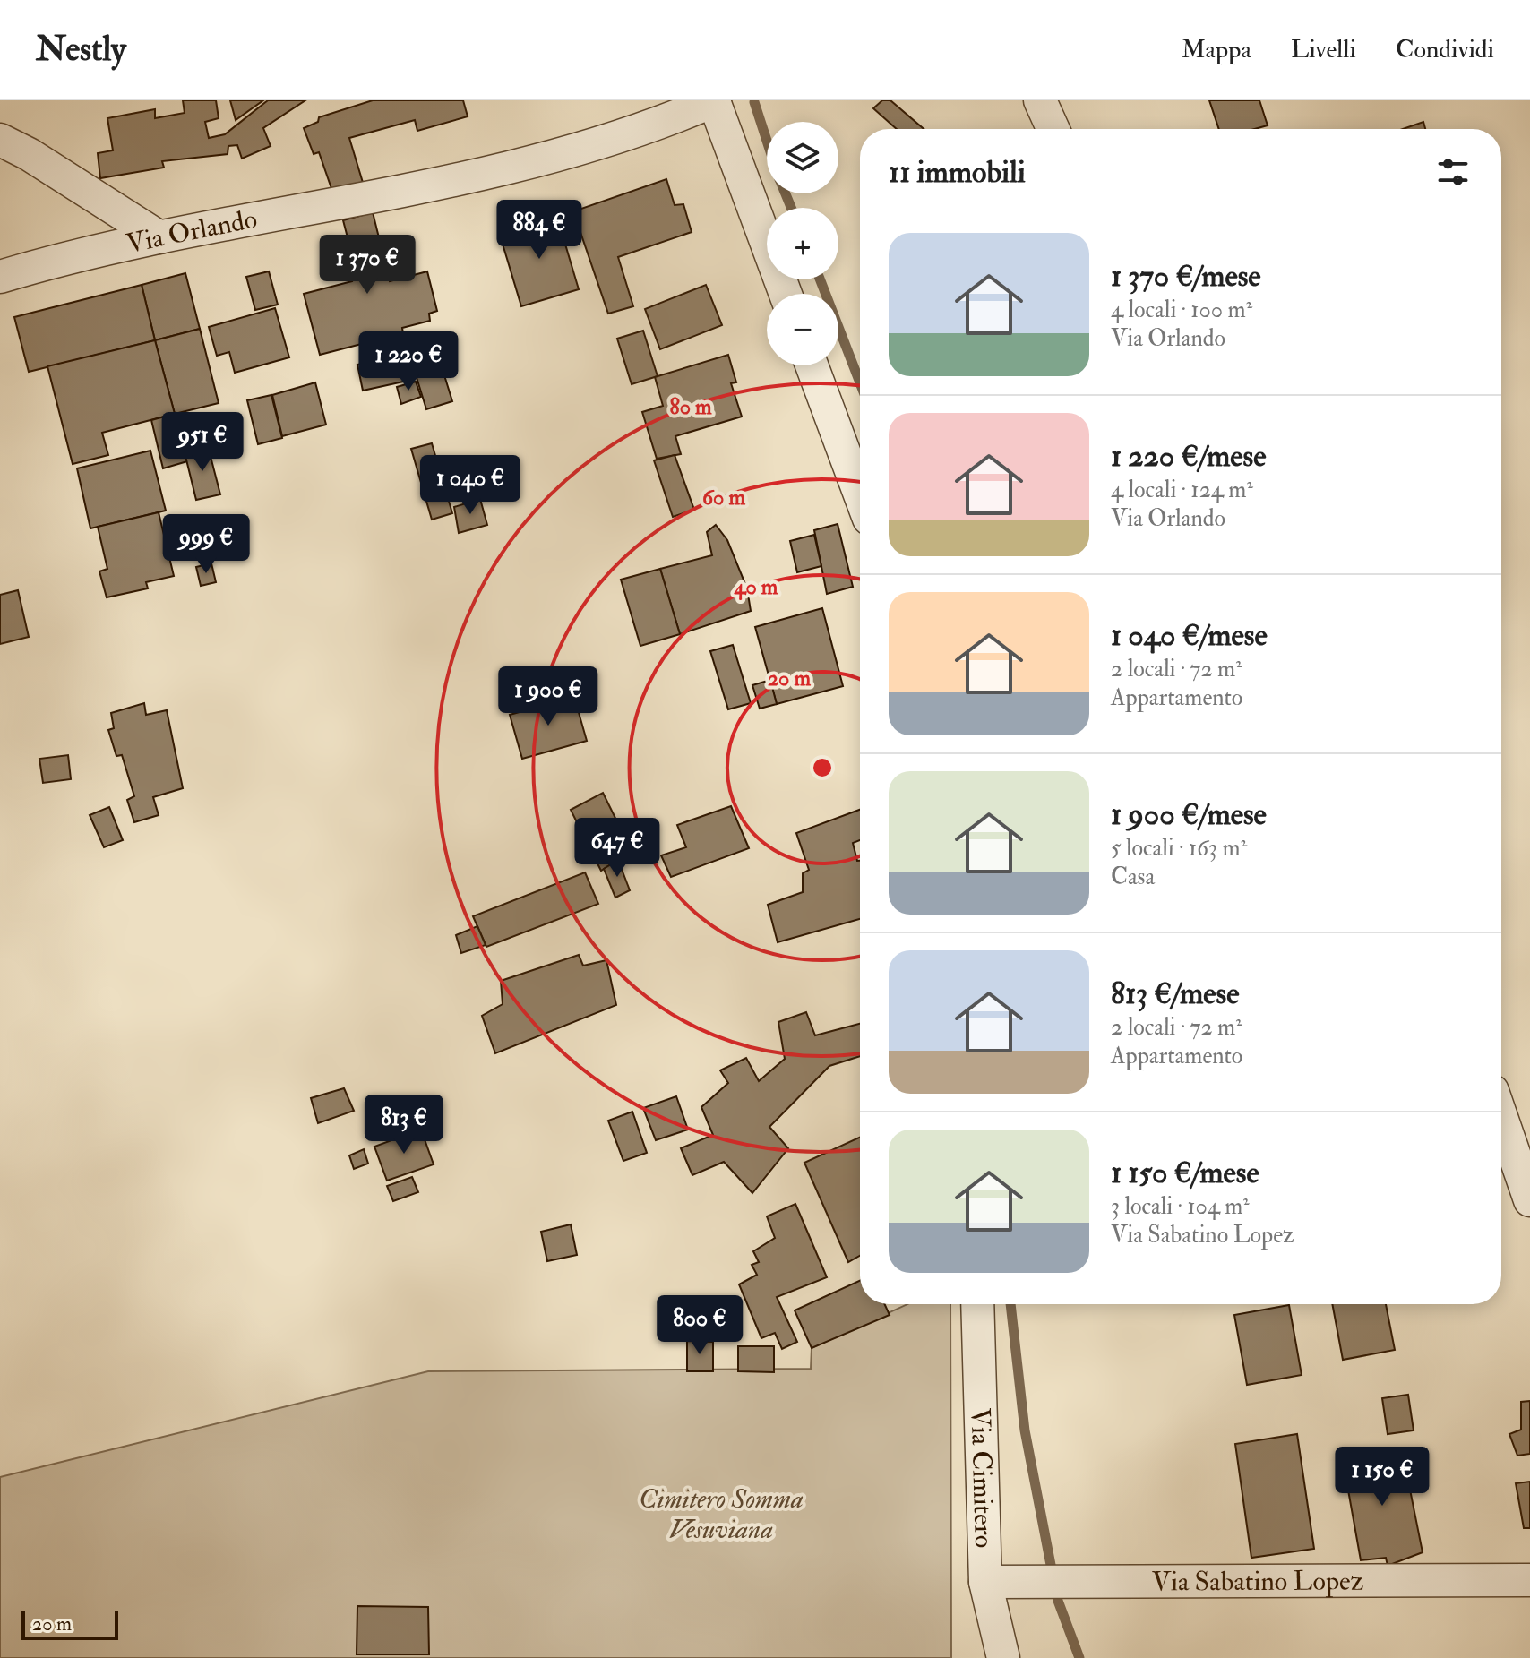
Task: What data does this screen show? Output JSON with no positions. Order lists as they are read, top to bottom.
{
  "streets": {
    "street": ["Via Orlando", "Via Cimitero", "Via Sabatino Lopez"]
  },
  "crossings": [
    ["Via Cimitero", "Via Sabatino Lopez"]
  ],
  "parks": ["Cimitero Somma Vesuviana"],
  "scale_bar": "20 m",
  "page": {
    "header": "Nestly",
    "nav": ["Mappa", "Livelli", "Condividi"],
    "map_buttons": ["+", "−"],
    "heading": "11 immobili",
    "price": [
      "884 €",
      "1 370 €",
      "1 220 €",
      "951 €",
      "1 040 €",
      "999 €",
      "1 900 €",
      "647 €",
      "813 €",
      "800 €",
      "1 150 €"
    ],
    "list": [
      {
        "name": "1 370 €/mese",
        "note": "4 locali · 100 m² · Via Orlando"
      },
      {
        "name": "1 220 €/mese",
        "note": "4 locali · 124 m² · Via Orlando"
      },
      {
        "name": "1 040 €/mese",
        "note": "2 locali · 72 m² · Appartamento"
      },
      {
        "name": "1 900 €/mese",
        "note": "5 locali · 163 m² · Casa"
      },
      {
        "name": "813 €/mese",
        "note": "2 locali · 72 m² · Appartamento"
      },
      {
        "name": "1 150 €/mese",
        "note": "3 locali · 104 m² · Via Sabatino Lopez"
      }
    ],
    "scale": "20 m"
  },
  "rings": [
    "80 m",
    "60 m",
    "40 m",
    "20 m"
  ]
}
